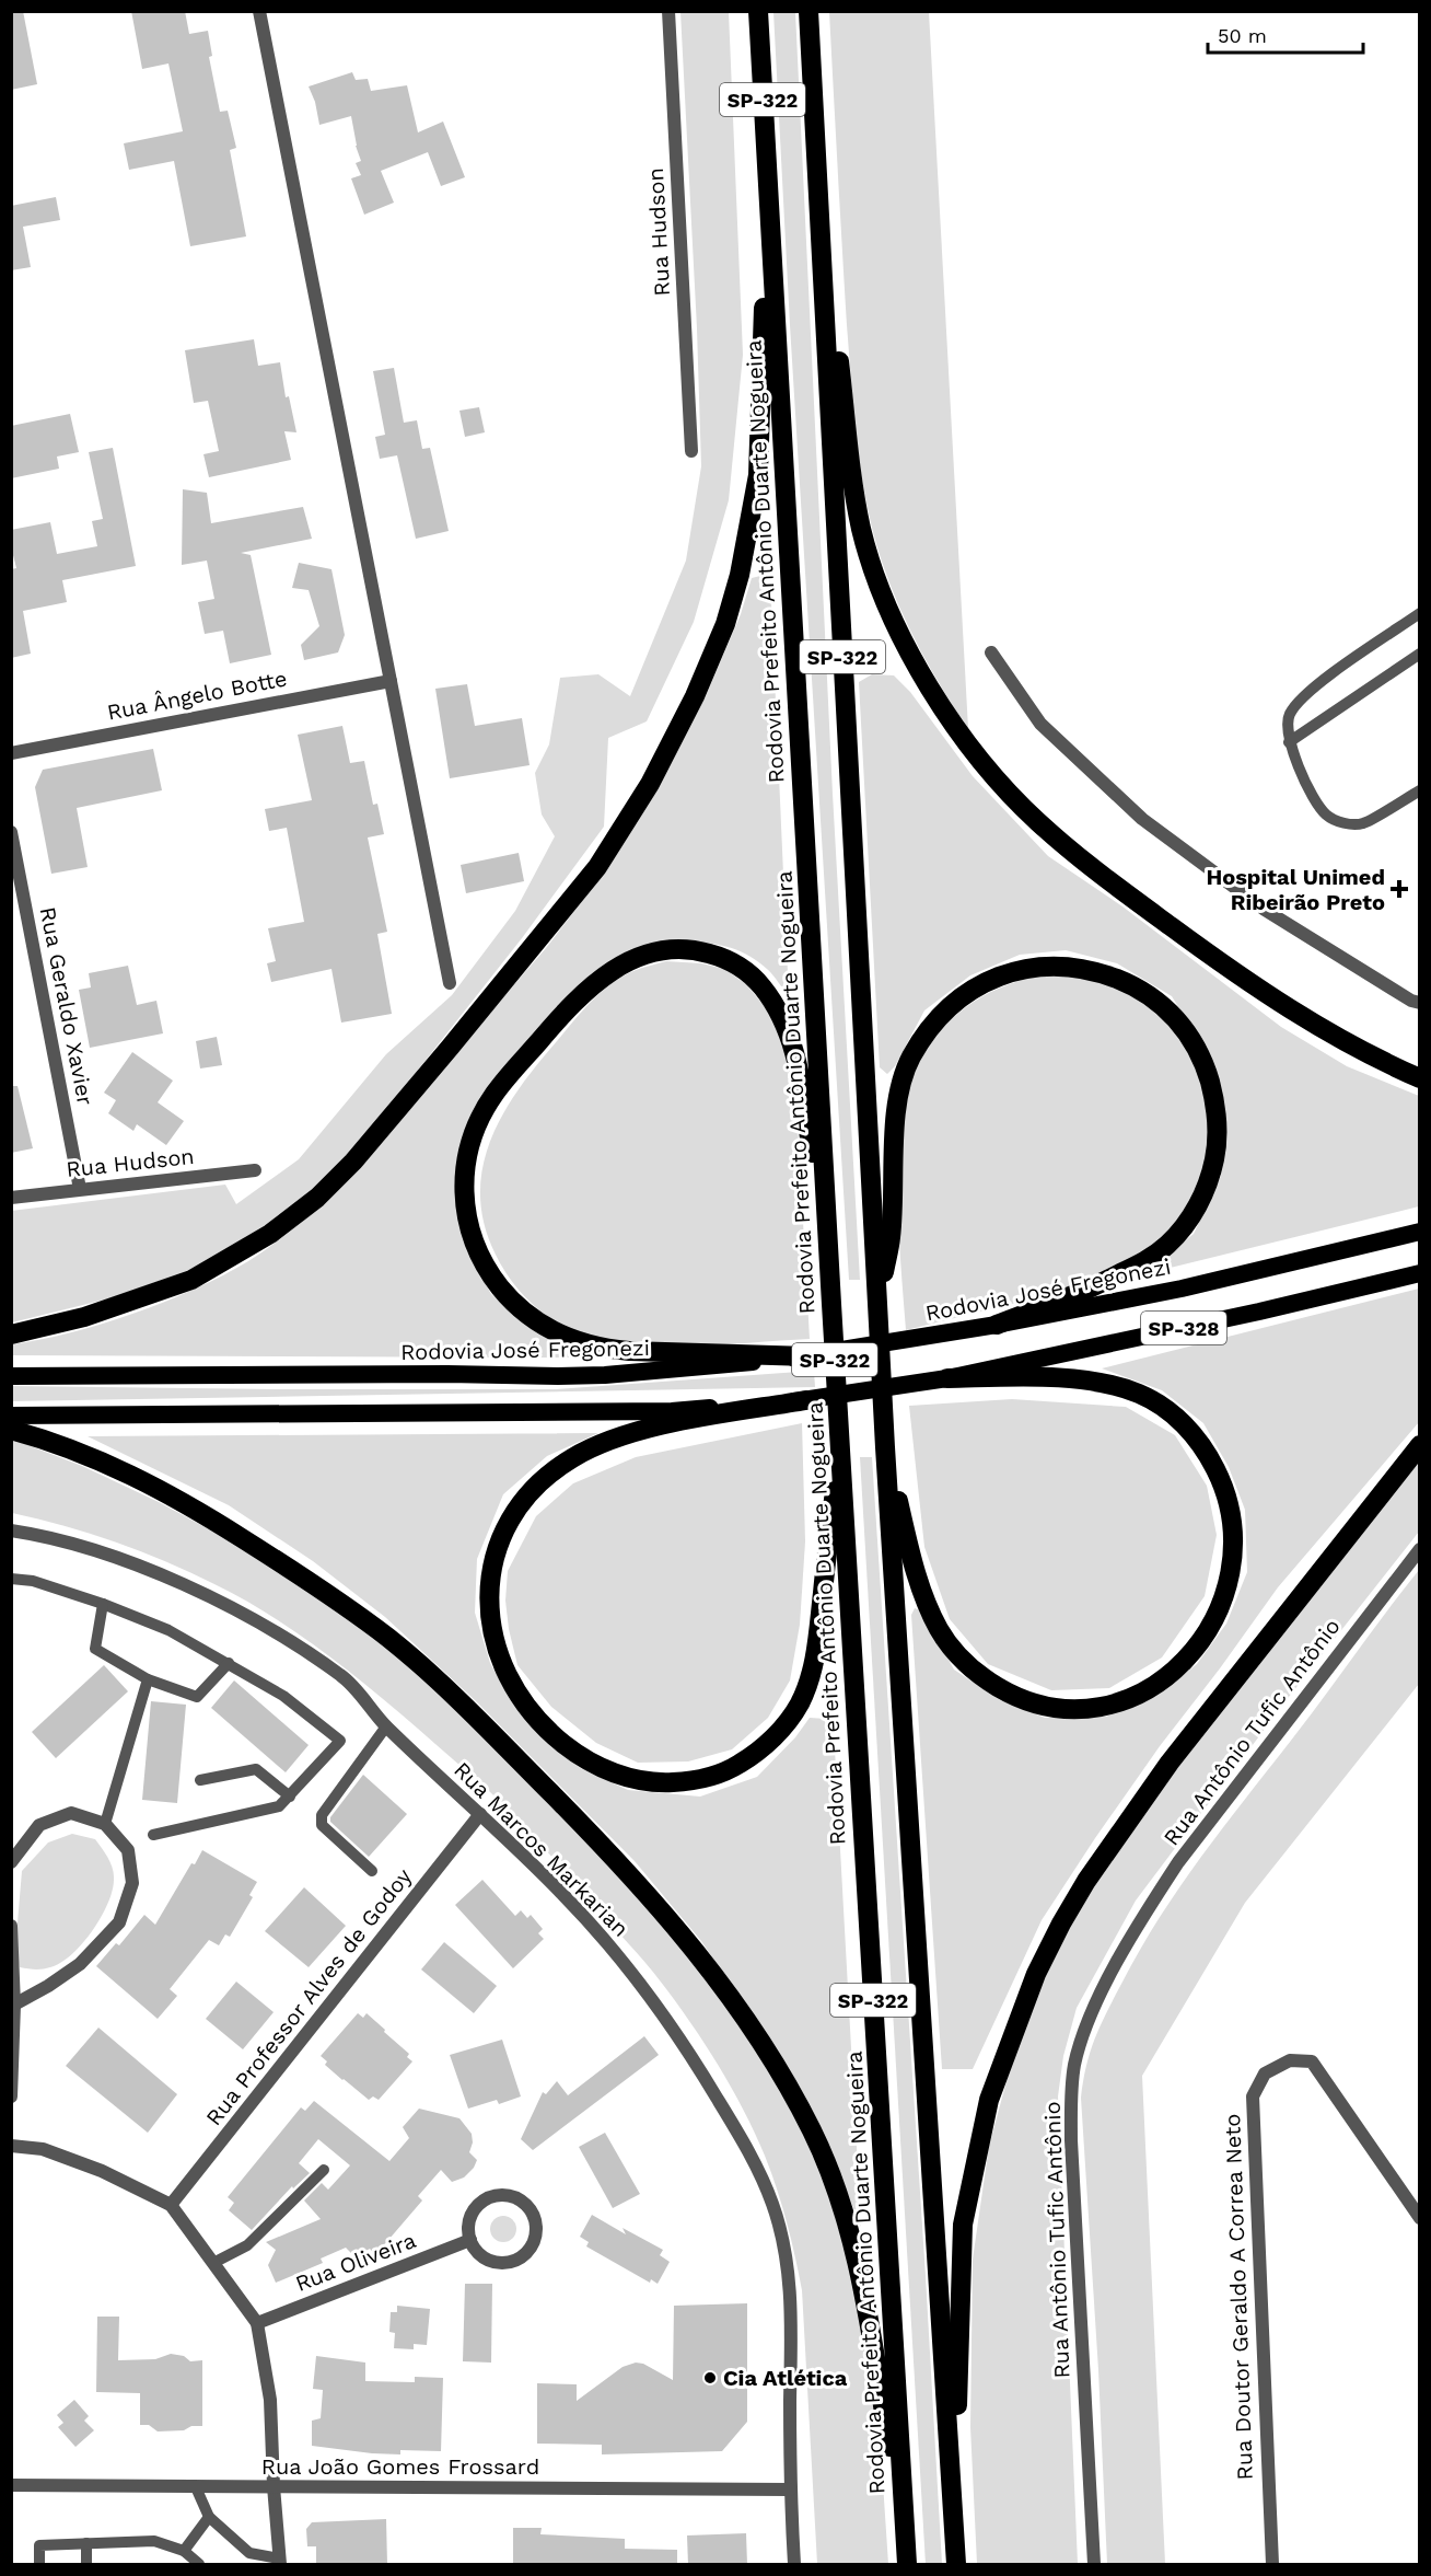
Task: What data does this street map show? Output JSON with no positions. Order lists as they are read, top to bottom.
{
  "streets": {
    "highway": [
      "SP-322",
      "Rodovia Prefeito Antônio Duarte Nogueira",
      "Rodovia José Fregonezi",
      "SP-328"
    ],
    "street": [
      "Rua Hudson",
      "Rua Ângelo Botte",
      "Rua Geraldo Xavier",
      "Rua Antônio Tufic Antônio",
      "Rua Marcos Markarian",
      "Rua Professor Alves de Godoy",
      "Rua Oliveira",
      "Rua Doutor Geraldo A Correa Neto",
      "Rua João Gomes Frossard"
    ]
  },
  "crossings": [
    ["Rua Hudson", "Rua Geraldo Xavier"],
    ["Rua Marcos Markarian", "Rua Professor Alves de Godoy"],
    ["Rua Marcos Markarian", "Rua João Gomes Frossard"]
  ],
  "places": {
    "health": ["Hospital Unimed Ribeirão Preto"],
    "other": ["Cia Atlética"]
  },
  "scale_bar": "50 m"
}
